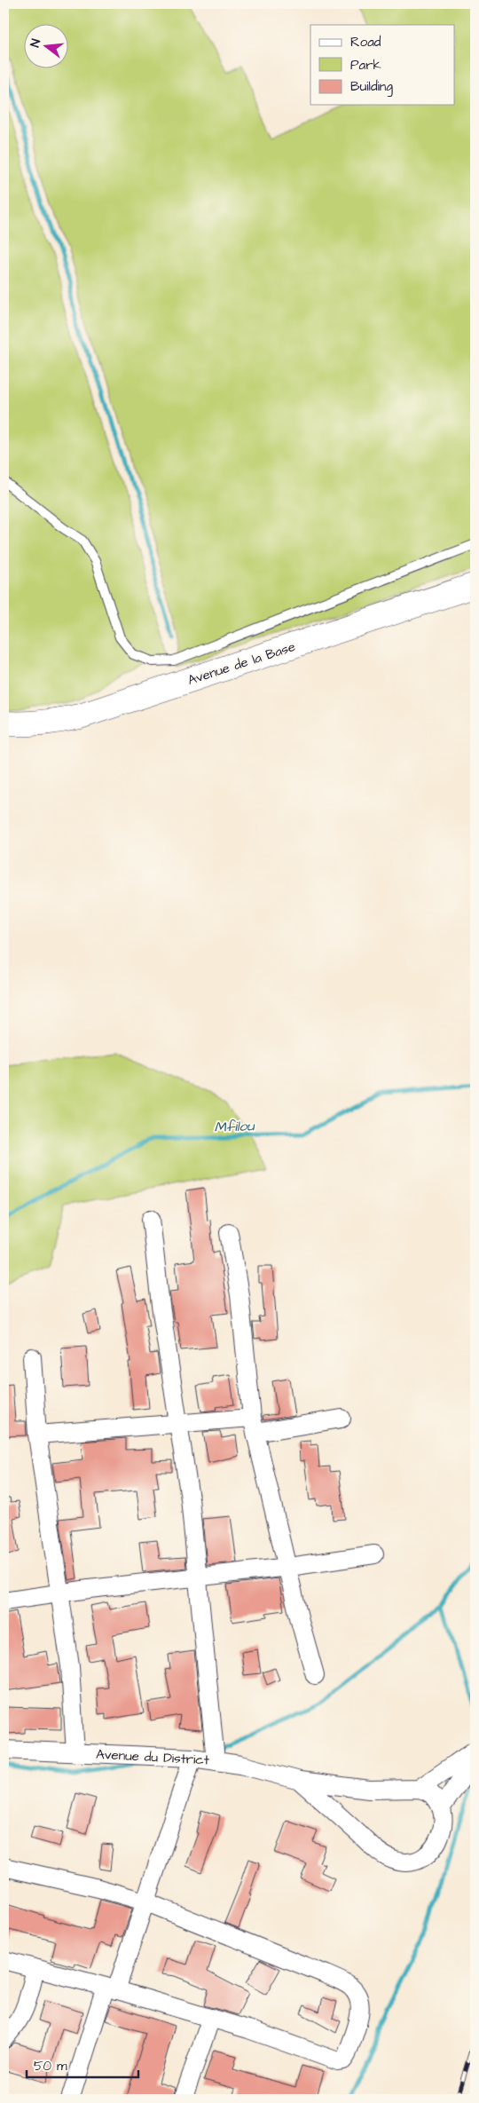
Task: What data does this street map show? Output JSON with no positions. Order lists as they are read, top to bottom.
{
  "streets": {
    "main road": ["Avenue de la Base"],
    "street": ["Avenue du District"]
  },
  "water": ["Mfilou"],
  "legend": ["Road", "Park", "Building"],
  "scale_bar": "50 m",
  "north": "left"
}
